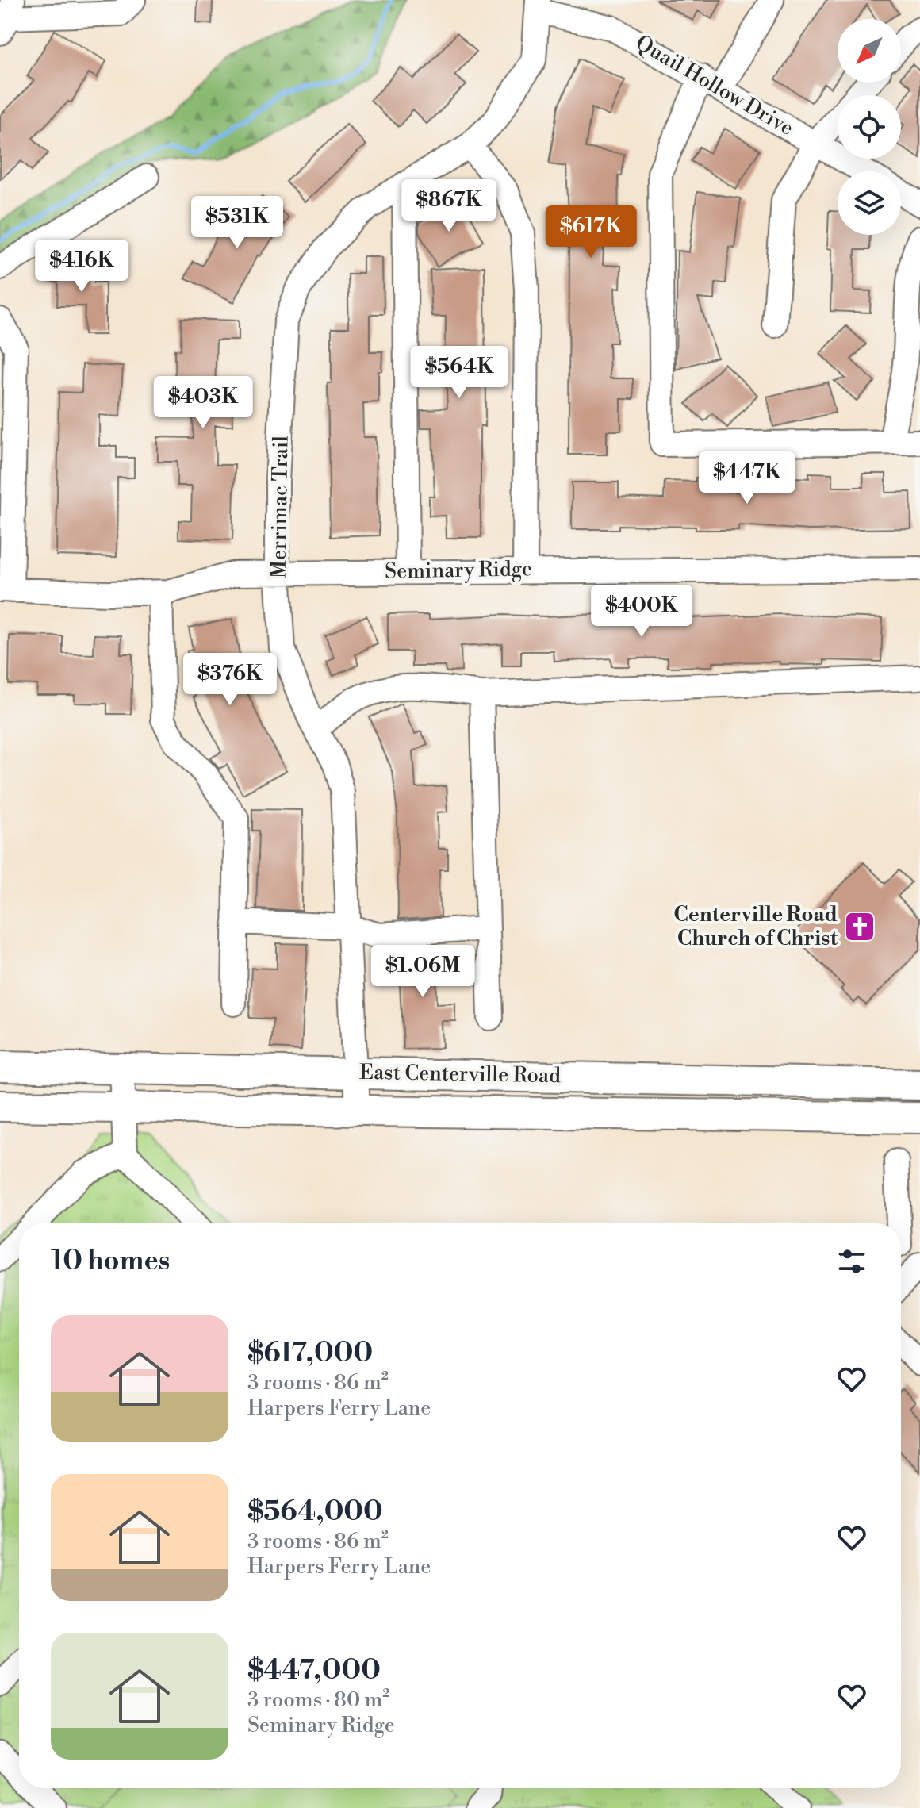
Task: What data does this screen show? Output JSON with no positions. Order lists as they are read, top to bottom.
{
  "streets": {
    "main road": ["East Centerville Road"],
    "street": ["Quail Hollow Drive", "Merrimac Trail", "Seminary Ridge"]
  },
  "crossings": [
    ["Quail Hollow Drive", "Merrimac Trail"],
    ["Merrimac Trail", "Seminary Ridge"],
    ["Merrimac Trail", "East Centerville Road"]
  ],
  "places": {
    "church": ["Centerville Road Church of Christ"]
  },
  "north": "bottom left",
  "page": {
    "price": [
      "$867K",
      "$531K",
      "$617K",
      "$416K",
      "$564K",
      "$403K",
      "$447K",
      "$400K",
      "$376K",
      "$1.06M"
    ],
    "heading": "10 homes",
    "list": [
      {
        "name": "$617,000",
        "note": "3 rooms · 86 m² · Harpers Ferry Lane"
      },
      {
        "name": "$564,000",
        "note": "3 rooms · 86 m² · Harpers Ferry Lane"
      },
      {
        "name": "$447,000",
        "note": "3 rooms · 80 m² · Seminary Ridge"
      }
    ]
  }
}
